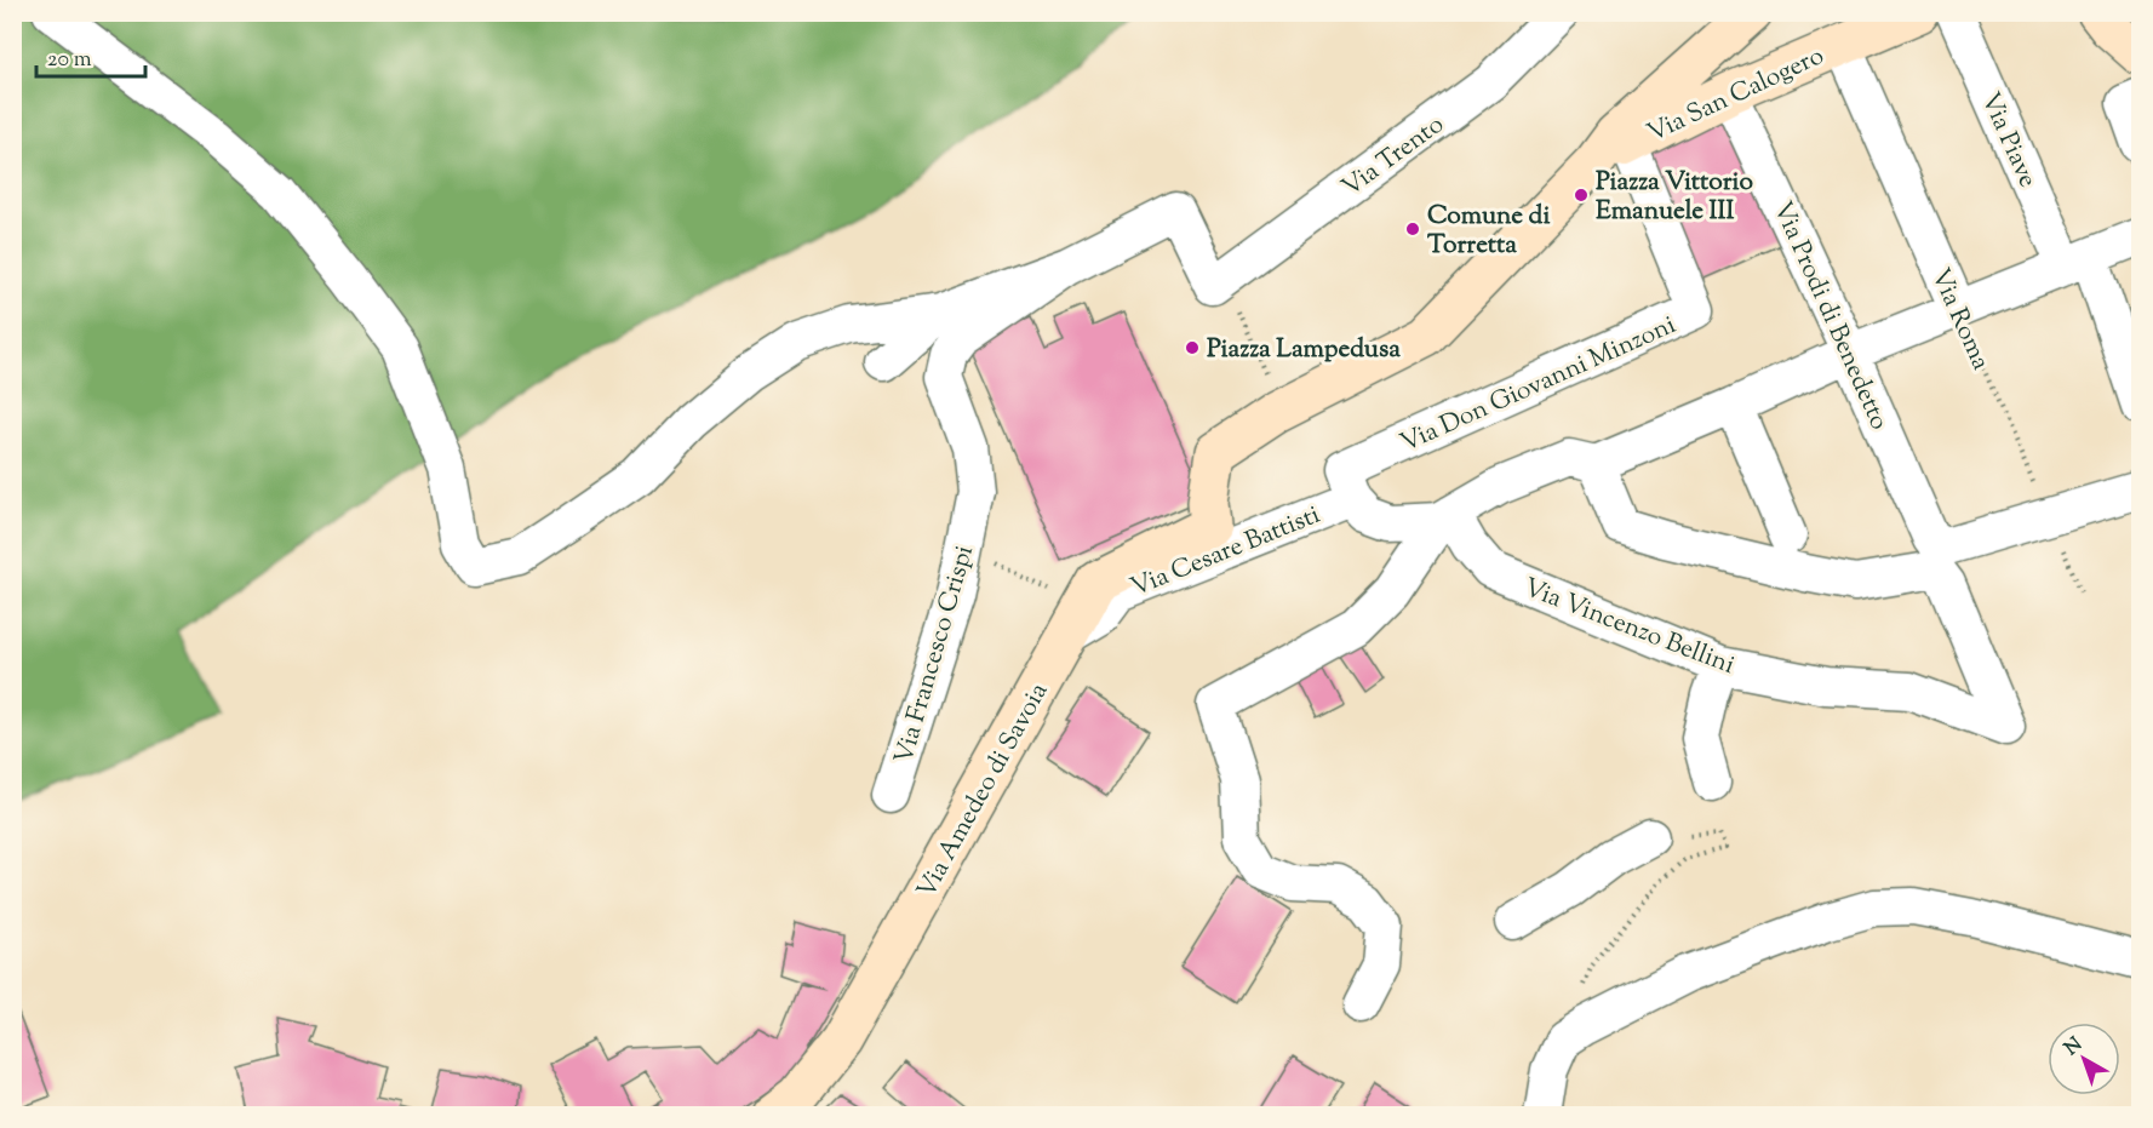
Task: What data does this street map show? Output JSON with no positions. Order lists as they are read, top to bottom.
{
  "streets": {
    "street": [
      "Via San Calogero",
      "Via Piave",
      "Via Trento",
      "Via Prodi di Benedetto",
      "Via Roma",
      "Via Don Giovanni Minzoni",
      "Via Cesare Battisti",
      "Via Vincenzo Bellini",
      "Via Francesco Crispi",
      "Via Amedeo di Savoia"
    ]
  },
  "crossings": [
    ["Via San Calogero", "Via Prodi di Benedetto"],
    ["Via San Calogero", "Via Roma"],
    ["Via San Calogero", "Via Don Giovanni Minzoni"],
    ["Via Trento", "Via Francesco Crispi"],
    ["Via Prodi di Benedetto", "Via Vincenzo Bellini"],
    ["Via Don Giovanni Minzoni", "Via Cesare Battisti"],
    ["Via Cesare Battisti", "Via Amedeo di Savoia"]
  ],
  "places": ["Piazza Vittorio Emanuele III", "Comune di Torretta", "Piazza Lampedusa"],
  "scale_bar": "20 m",
  "north": "top left"
}
